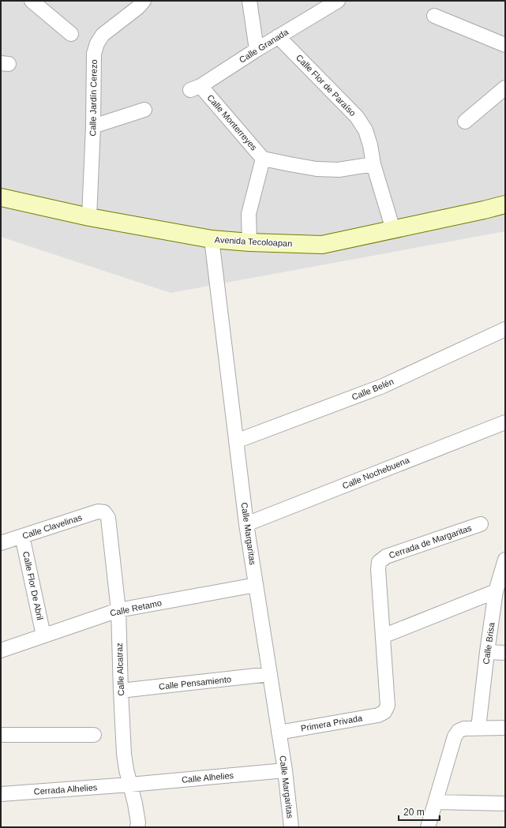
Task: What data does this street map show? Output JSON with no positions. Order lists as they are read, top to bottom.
{
  "streets": {
    "street": [
      "Calle Granada",
      "Calle Flor de Paraíso",
      "Calle Jardín Cerezo",
      "Calle Monterreyes",
      "Avenida Tecoloapan",
      "Calle Belén",
      "Calle Nochebuena",
      "Calle Clavelinas",
      "Calle Margaritas",
      "Cerrada de Margaritas",
      "Calle Flor De Abril",
      "Calle Retamo",
      "Calle Brisa",
      "Calle Alcatraz",
      "Calle Pensamiento",
      "Primera Privada",
      "Calle Alhelies",
      "Cerrada Alhelies"
    ]
  },
  "crossings": [
    ["Calle Granada", "Calle Flor de Paraíso"],
    ["Calle Granada", "Calle Monterreyes"],
    ["Calle Flor de Paraíso", "Calle Monterreyes"],
    ["Calle Flor de Paraíso", "Avenida Tecoloapan"],
    ["Calle Jardín Cerezo", "Avenida Tecoloapan"],
    ["Calle Monterreyes", "Avenida Tecoloapan"],
    ["Avenida Tecoloapan", "Calle Margaritas"],
    ["Calle Belén", "Calle Margaritas"],
    ["Calle Nochebuena", "Calle Margaritas"],
    ["Calle Clavelinas", "Calle Flor De Abril"],
    ["Calle Clavelinas", "Calle Alcatraz"],
    ["Calle Margaritas", "Calle Retamo"],
    ["Calle Margaritas", "Calle Pensamiento"],
    ["Calle Margaritas", "Primera Privada"],
    ["Calle Margaritas", "Calle Alhelies"],
    ["Cerrada de Margaritas", "Primera Privada"],
    ["Calle Flor De Abril", "Calle Retamo"],
    ["Calle Retamo", "Calle Alcatraz"],
    ["Calle Alcatraz", "Calle Pensamiento"],
    ["Calle Alcatraz", "Calle Alhelies"],
    ["Calle Alcatraz", "Cerrada Alhelies"],
    ["Calle Alhelies", "Cerrada Alhelies"]
  ],
  "scale_bar": "20 m"
}
